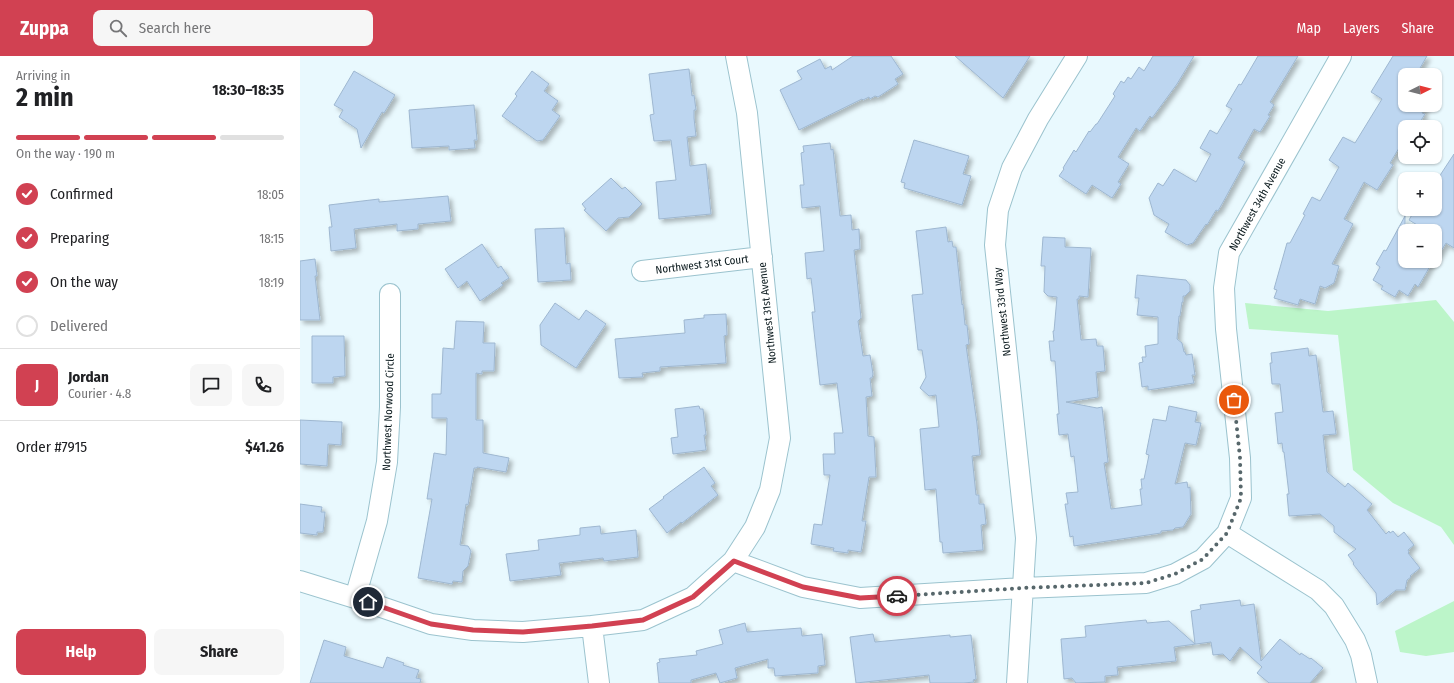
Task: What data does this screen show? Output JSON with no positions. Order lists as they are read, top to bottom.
{
  "streets": {
    "street": [
      "Northwest 34th Avenue",
      "Northwest 31st Court",
      "Northwest 33rd Way",
      "Northwest 31st Avenue",
      "Northwest Norwood Circle"
    ]
  },
  "crossings": [
    ["Northwest 31st Court", "Northwest 31st Avenue"],
    ["Northwest 31st Avenue", "Northwest Norwood Circle"]
  ],
  "north": "right",
  "page": {
    "header": "Zuppa",
    "search": "Search here",
    "nav": ["Map", "Layers", "Share"],
    "heading": ["2 min", "Arriving in", "18:30–18:35"],
    "panel": [
      "Jordan",
      "Courier · 4.8",
      "Order #7915",
      "$41.26"
    ],
    "map_buttons": ["+", "−"],
    "bar": "On the way · 190 m",
    "list": [
      ["Confirmed", "18:05"],
      ["Preparing", "18:15"],
      ["On the way", "18:19"],
      "Delivered"
    ],
    "round": "J",
    "buttons": ["Help", "Share"]
  }
}
